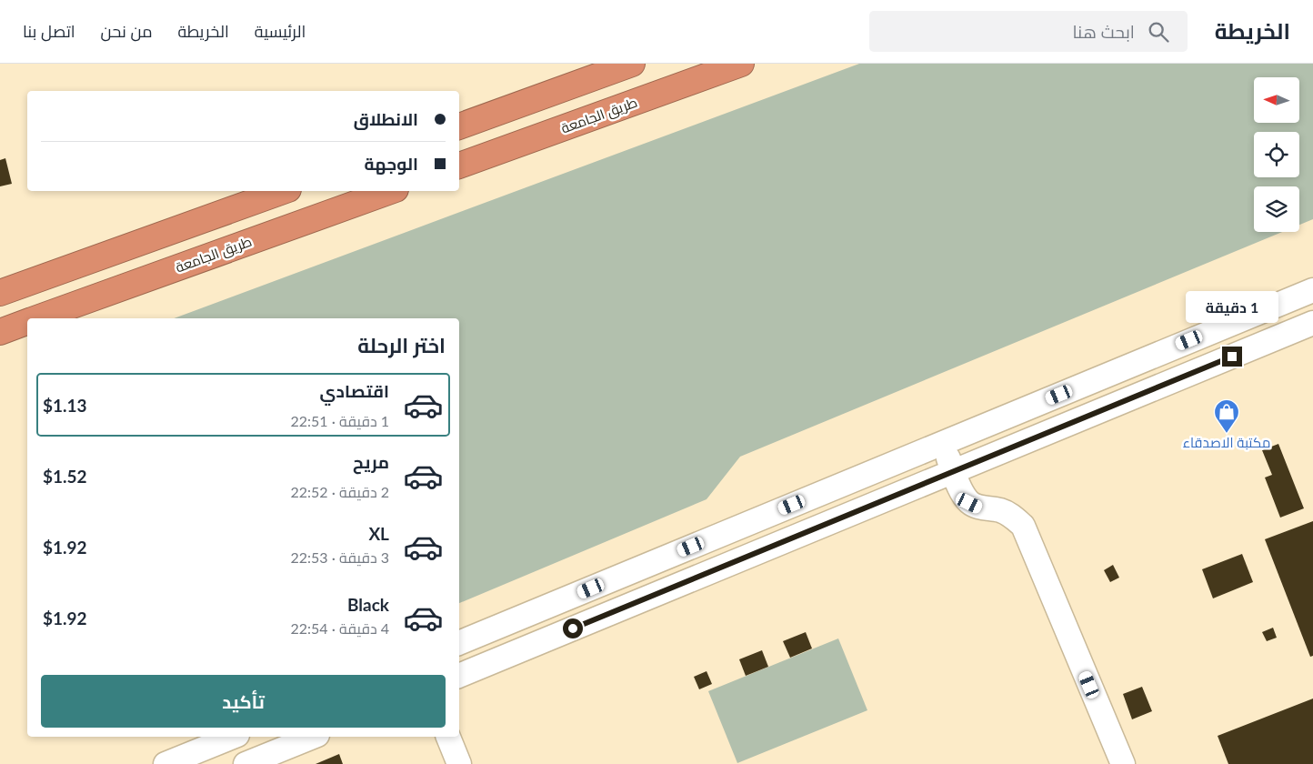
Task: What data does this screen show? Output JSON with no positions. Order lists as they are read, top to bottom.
{
  "streets": {
    "highway": ["طريق الجامعة"]
  },
  "places": {
    "shop": ["مكتبة الاصدقاء"]
  },
  "north": "left",
  "page": {
    "header": "الخريطة",
    "search": "ابحث هنا",
    "nav": [
      "الرئيسية",
      "الخريطة",
      "من نحن",
      "اتصل بنا"
    ],
    "banner": ["الانطلاق", "الوجهة"],
    "bubble": "1 دقيقة",
    "heading": "اختر الرحلة",
    "list": [
      {
        "name": "اقتصادي",
        "note": "1 دقيقة · 22:51",
        "value": "$1.13"
      },
      {
        "name": "مريح",
        "note": "2 دقيقة · 22:52",
        "value": "$1.52"
      },
      {
        "name": "XL",
        "note": "3 دقيقة · 22:53",
        "value": "$1.92"
      },
      {
        "name": "Black",
        "note": "4 دقيقة · 22:54",
        "value": "$1.92"
      }
    ],
    "buttons": "تأكيد"
  }
}
